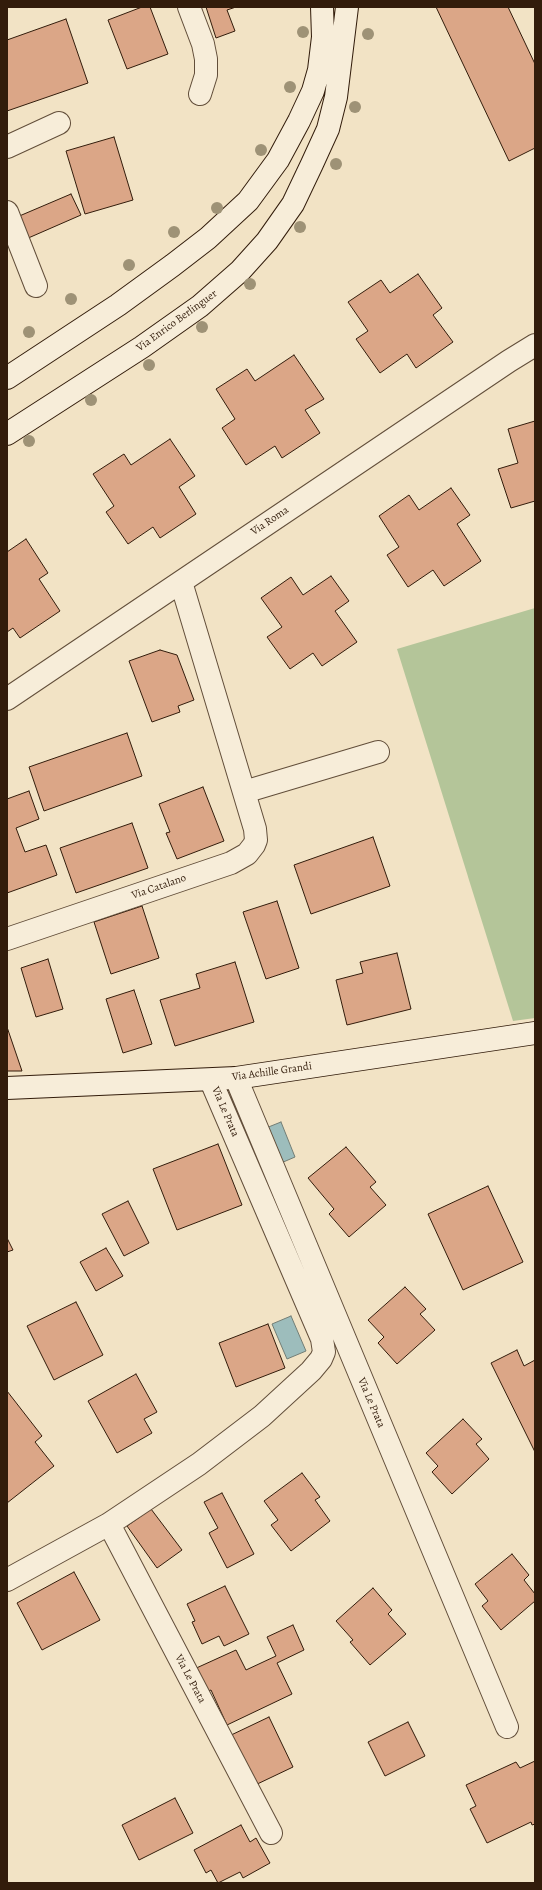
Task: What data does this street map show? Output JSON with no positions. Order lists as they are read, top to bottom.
{
  "streets": {
    "street": [
      "Via Enrico Berlinguer",
      "Via Roma",
      "Via Catalano",
      "Via Achille Grandi",
      "Via Le Prata"
    ]
  },
  "crossings": [
    ["Via Roma", "Via Catalano"],
    ["Via Achille Grandi", "Via Le Prata"]
  ]
}
